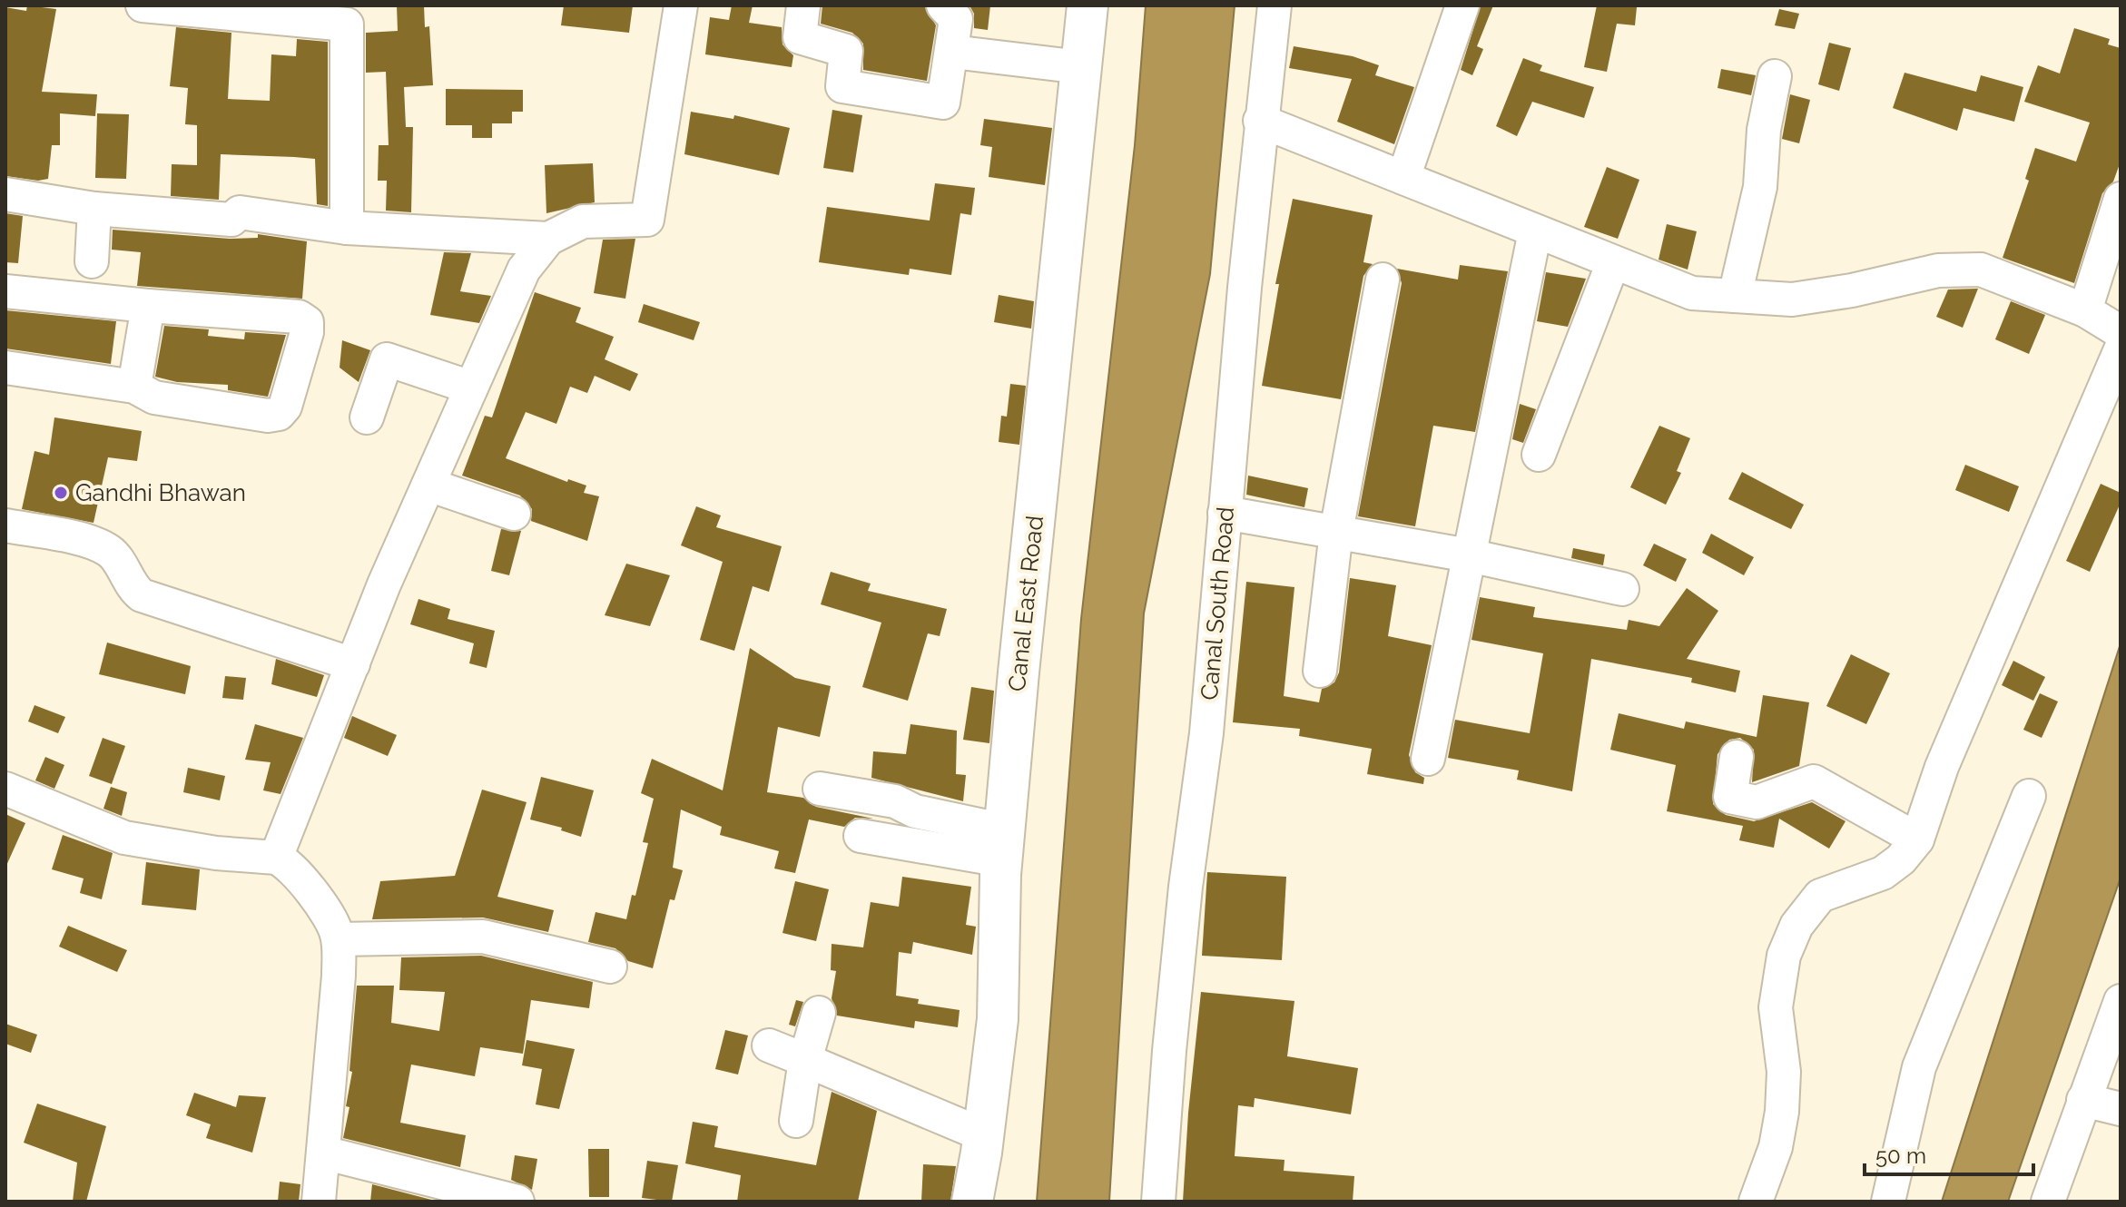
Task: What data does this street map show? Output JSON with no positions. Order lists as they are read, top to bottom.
{
  "streets": {
    "main road": ["Canal East Road"],
    "street": ["Canal South Road"]
  },
  "places": ["Gandhi Bhawan"],
  "scale_bar": "50 m"
}
